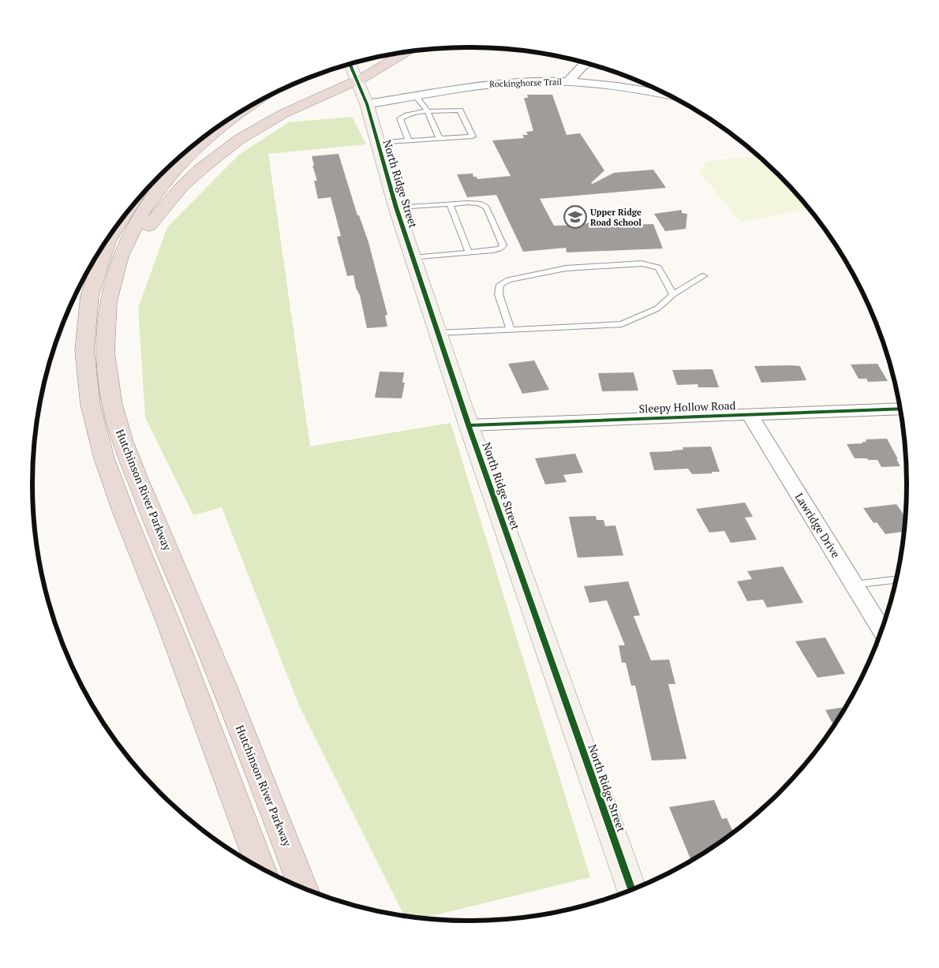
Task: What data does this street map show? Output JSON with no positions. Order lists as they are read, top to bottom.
{
  "streets": {
    "highway": ["Hutchinson River Parkway"],
    "street": [
      "Rockinghorse Trail",
      "North Ridge Street",
      "Sleepy Hollow Road",
      "Lawridge Drive"
    ]
  },
  "crossings": [
    ["Rockinghorse Trail", "North Ridge Street"],
    ["North Ridge Street", "Sleepy Hollow Road"],
    ["Sleepy Hollow Road", "Lawridge Drive"]
  ],
  "places": {
    "school or university": ["Upper Ridge Road School"]
  }
}
